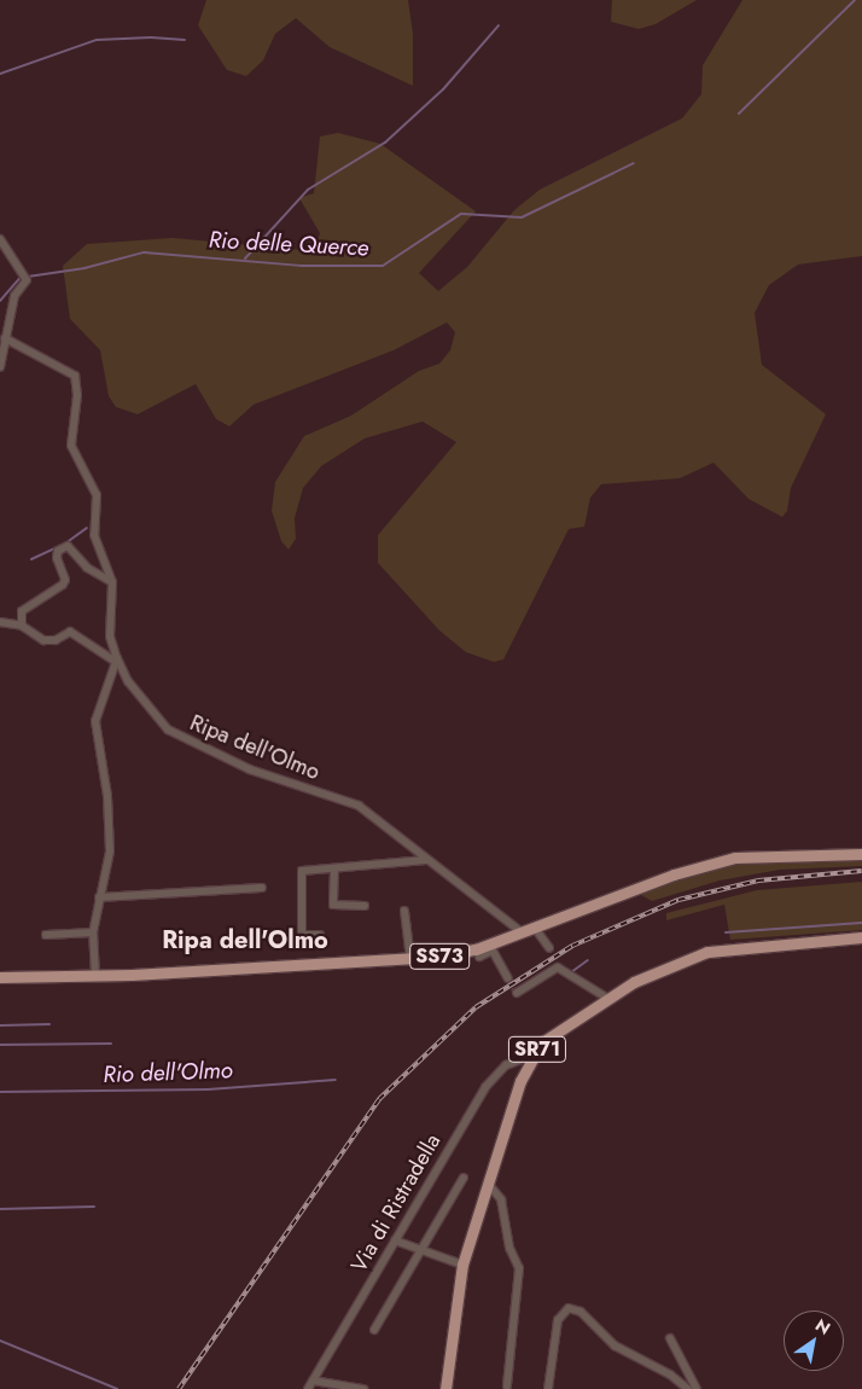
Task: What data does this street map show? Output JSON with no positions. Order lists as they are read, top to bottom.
{
  "streets": {
    "main road": ["SS73", "SR71"],
    "street": ["Ripa dell'Olmo", "Via di Ristradella"]
  },
  "crossings": [
    ["Ripa dell'Olmo", "SS73"],
    ["SR71", "Via di Ristradella"]
  ],
  "districts": ["Ripa dell'Olmo"],
  "water": ["Rio delle Querce", "Rio dell'Olmo"],
  "north": "top right"
}
